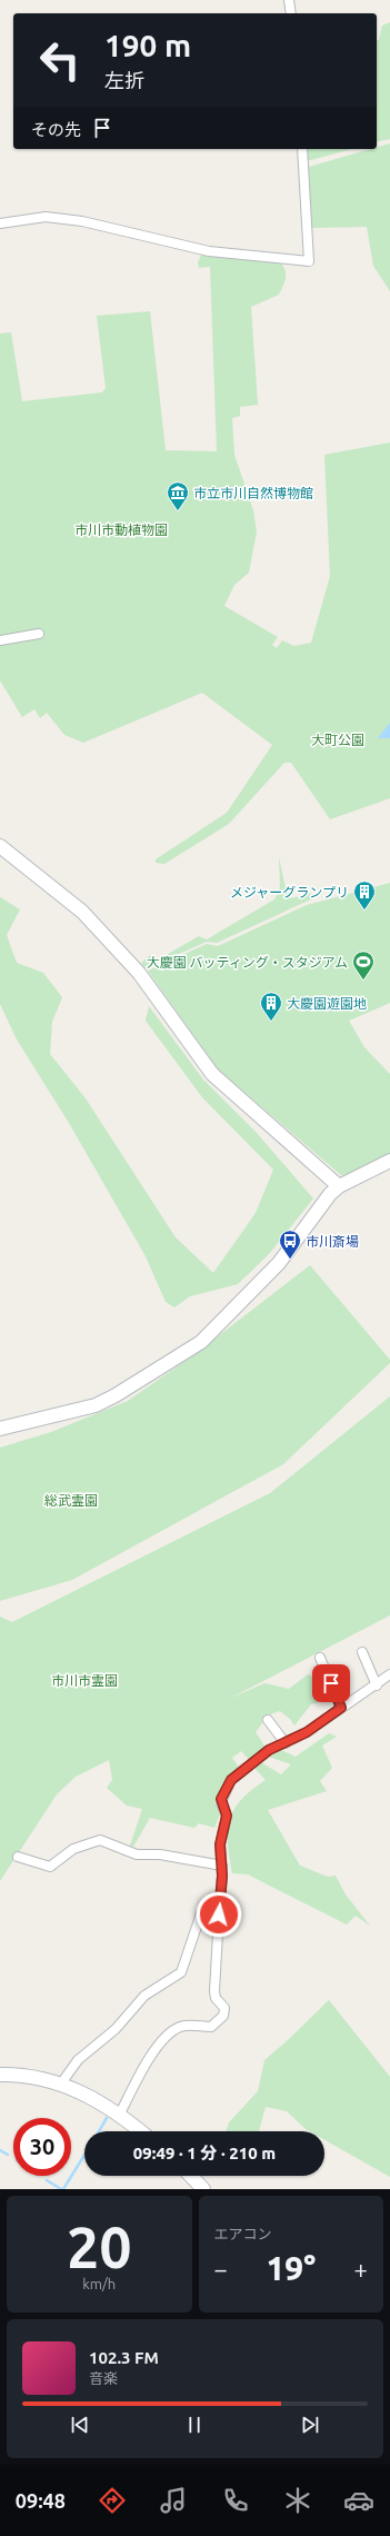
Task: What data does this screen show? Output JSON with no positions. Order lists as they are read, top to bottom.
{
  "parks": [
    "市川市動植物園",
    "大町公園",
    "総武霊園",
    "市川市霊園"
  ],
  "places": {
    "museum": ["市立市川自然博物館"],
    "building": ["メジャーグランプリ", "大慶園遊園地"],
    "sports": ["大慶園 バッティング・スタジアム"],
    "bus stop": ["市川斎場"]
  },
  "page": {
    "turn": ["190 m", "左折"],
    "then": "その先",
    "limit": "30",
    "trip": "09:49 · 1 分 · 210 m",
    "tile": [
      ["20", "km/h"],
      "エアコン"
    ],
    "heat": ["−", "19°", "+"],
    "song": ["102.3 FM", "音楽"],
    "tabs": "09:48"
  }
}
